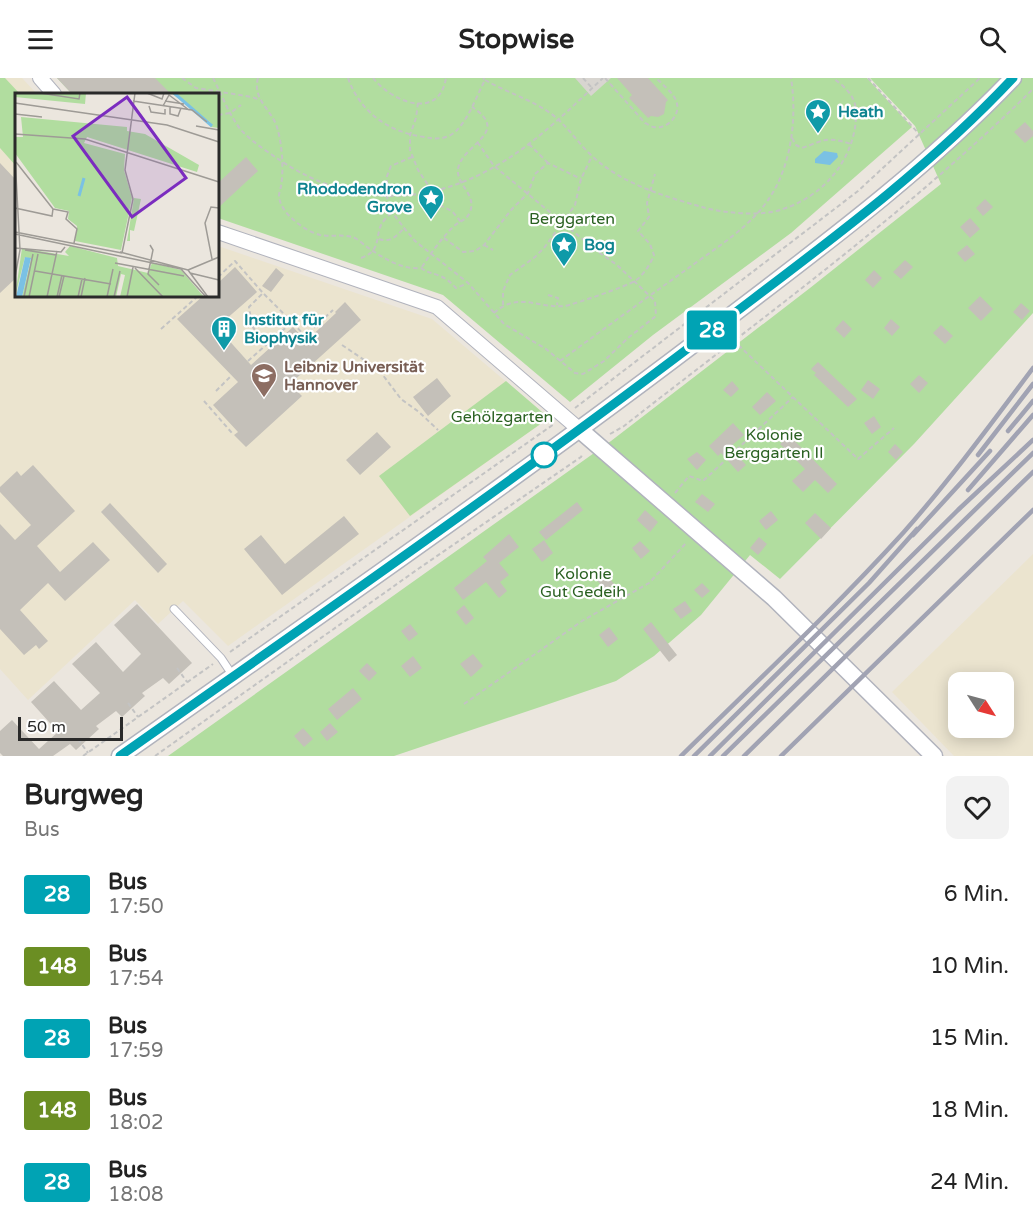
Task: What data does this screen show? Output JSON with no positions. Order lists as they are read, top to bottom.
{
  "parks": [
    "Berggarten",
    "Gehölzgarten",
    "Kolonie Berggarten II",
    "Kolonie Gut Gedeih"
  ],
  "places": {
    "place": ["Heath", "Rhododendron Grove", "Bog"],
    "building": ["Institut für Biophysik"],
    "school or university": ["Leibniz Universität Hannover"]
  },
  "lines": ["bus line 28"],
  "scale_bar": "50 m",
  "north": "bottom right",
  "page": {
    "header": "Stopwise",
    "on_map": "28",
    "scale": "50 m",
    "heading": ["Burgweg", "Bus"],
    "list": [
      {
        "mark": "28",
        "name": "Bus",
        "note": "17:50",
        "value": "6 Min."
      },
      {
        "mark": "148",
        "name": "Bus",
        "note": "17:54",
        "value": "10 Min."
      },
      {
        "mark": "28",
        "name": "Bus",
        "note": "17:59",
        "value": "15 Min."
      },
      {
        "mark": "148",
        "name": "Bus",
        "note": "18:02",
        "value": "18 Min."
      },
      {
        "mark": "28",
        "name": "Bus",
        "note": "18:08",
        "value": "24 Min."
      }
    ]
  }
}
